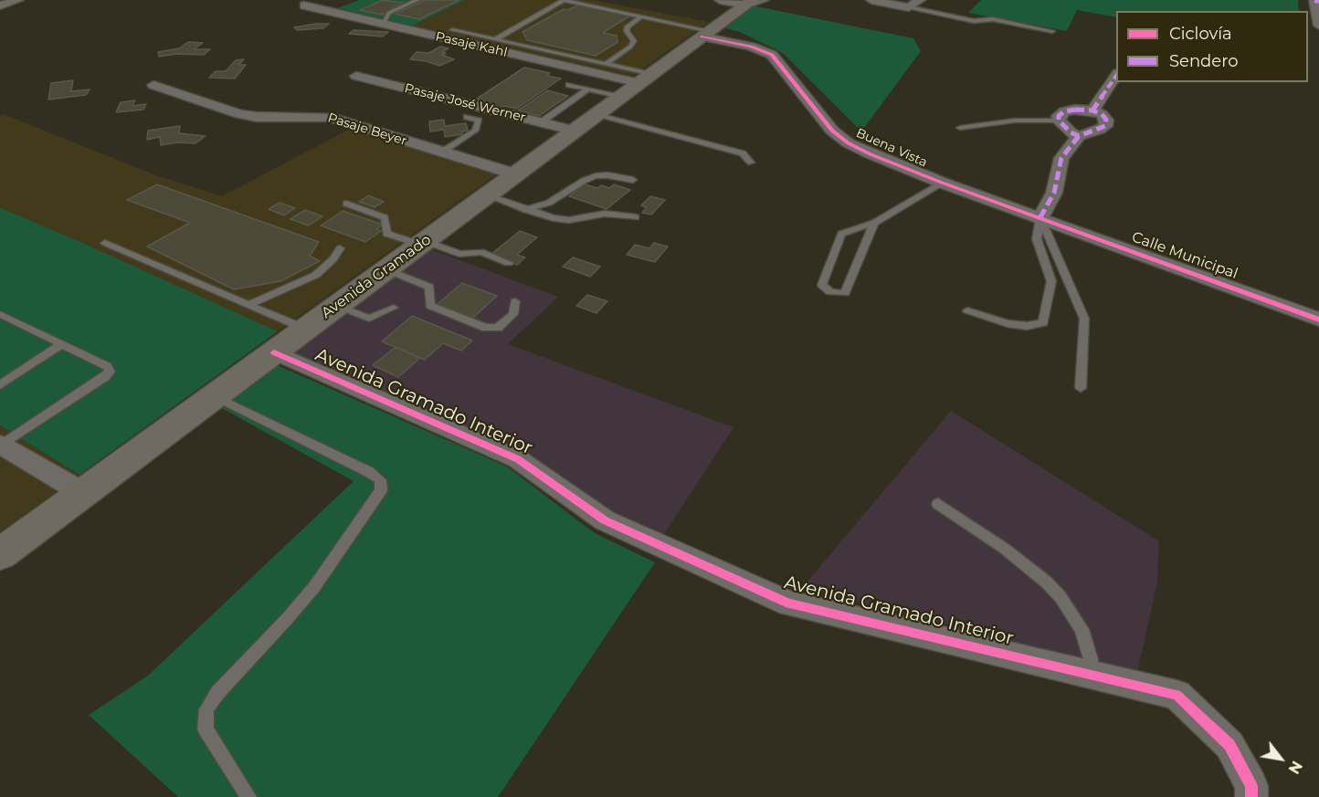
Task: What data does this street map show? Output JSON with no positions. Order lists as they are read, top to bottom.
{
  "streets": {
    "main road": ["Avenida Gramado"],
    "street": [
      "Pasaje Kahl",
      "Pasaje José Werner",
      "Pasaje Beyer",
      "Buena Vista",
      "Calle Municipal",
      "Avenida Gramado Interior"
    ]
  },
  "crossings": [
    ["Pasaje Kahl", "Avenida Gramado"],
    ["Pasaje José Werner", "Avenida Gramado"],
    ["Pasaje Beyer", "Avenida Gramado"],
    ["Buena Vista", "Calle Municipal"],
    ["Buena Vista", "Avenida Gramado"],
    ["Avenida Gramado", "Avenida Gramado Interior"]
  ],
  "legend": ["Ciclovía", "Sendero"],
  "north": "bottom right"
}
